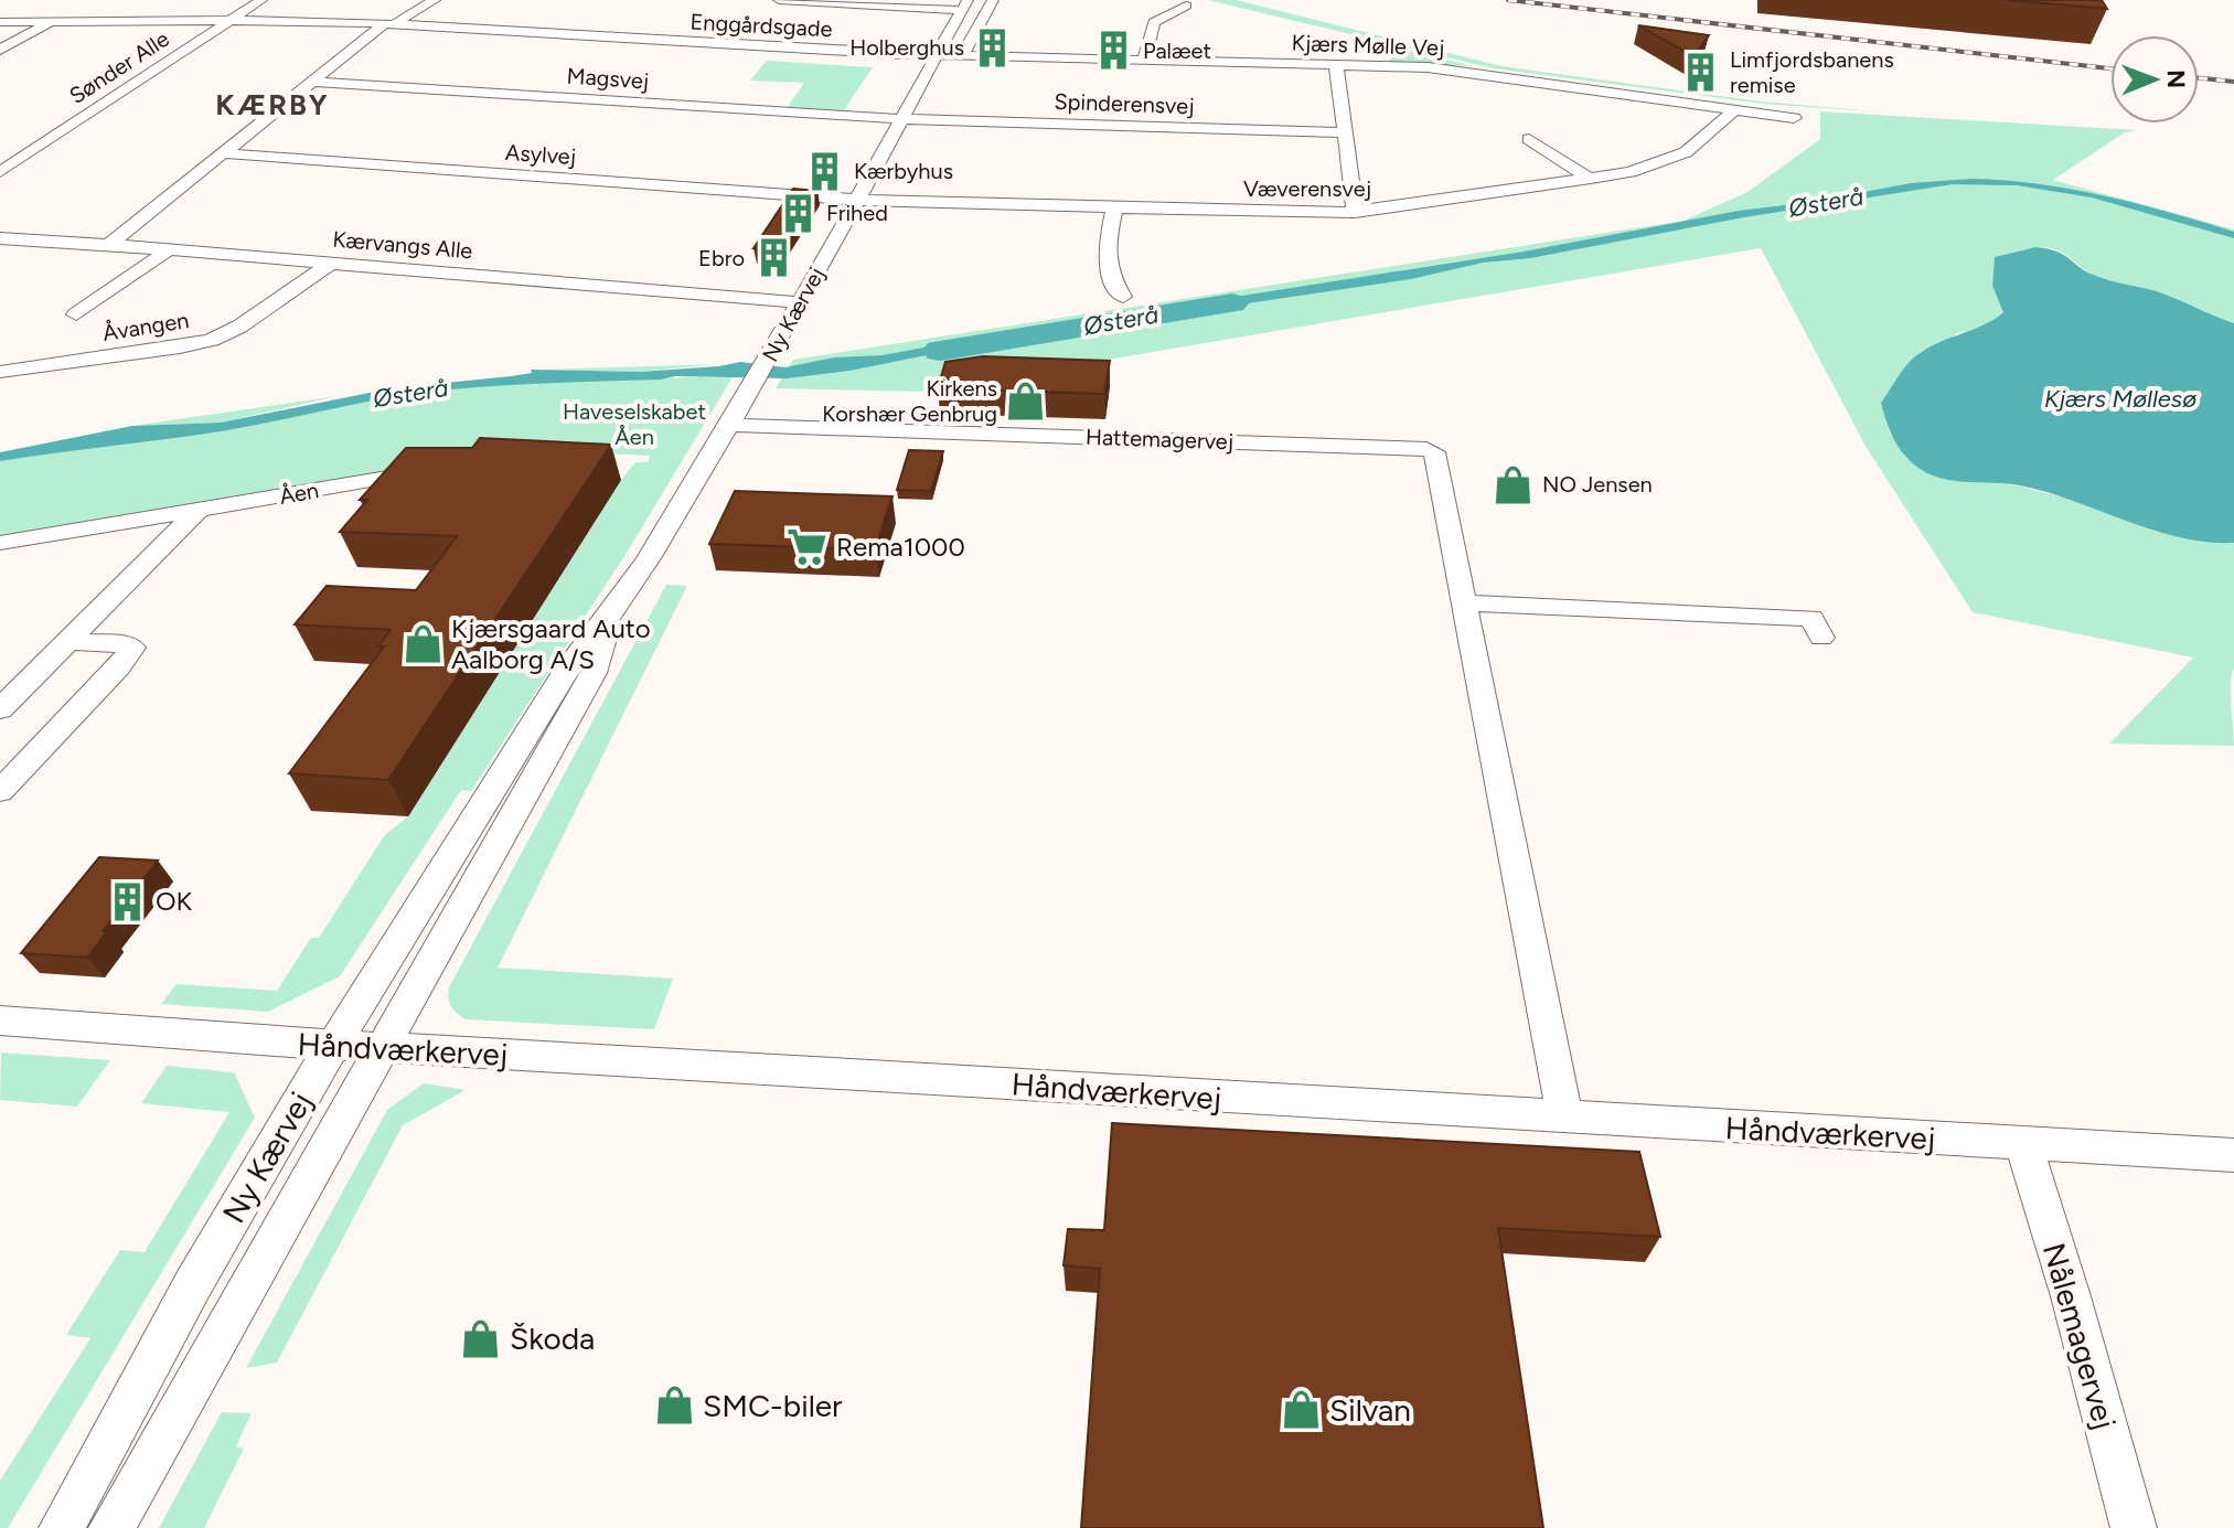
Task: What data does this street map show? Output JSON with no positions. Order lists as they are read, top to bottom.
{
  "streets": {
    "street": [
      "Enggårdsgade",
      "Kjærs Mølle Vej",
      "Sønder Alle",
      "Magsvej",
      "Spinderensvej",
      "Asylvej",
      "Væverensvej",
      "Kærvangs Alle",
      "Ny Kærvej",
      "Åvangen",
      "Hattemagervej",
      "Åen",
      "Håndværkervej",
      "Nålemagervej"
    ]
  },
  "crossings": [
    ["Enggårdsgade", "Kjærs Mølle Vej"],
    ["Enggårdsgade", "Sønder Alle"],
    ["Enggårdsgade", "Ny Kærvej"],
    ["Kjærs Mølle Vej", "Væverensvej"],
    ["Kjærs Mølle Vej", "Ny Kærvej"],
    ["Magsvej", "Spinderensvej"],
    ["Magsvej", "Ny Kærvej"],
    ["Spinderensvej", "Ny Kærvej"],
    ["Asylvej", "Væverensvej"],
    ["Asylvej", "Ny Kærvej"],
    ["Væverensvej", "Ny Kærvej"],
    ["Kærvangs Alle", "Ny Kærvej"],
    ["Kærvangs Alle", "Åvangen"],
    ["Ny Kærvej", "Hattemagervej"],
    ["Ny Kærvej", "Håndværkervej"],
    ["Hattemagervej", "Håndværkervej"],
    ["Håndværkervej", "Nålemagervej"]
  ],
  "districts": ["KÆRBY"],
  "water": ["Østerå", "Kjærs Møllesø"],
  "parks": ["Haveselskabet Åen"],
  "places": {
    "building": [
      "Holberghus",
      "Palæet",
      "Limfjordsbanens remise",
      "Kærbyhus",
      "Frihed",
      "Ebro",
      "OK"
    ],
    "shop": [
      "Kirkens Korshær Genbrug",
      "NO Jensen",
      "Kjærsgaard Auto Aalborg A/S",
      "Škoda",
      "SMC-biler",
      "Silvan"
    ],
    "supermarket": ["Rema1000"]
  },
  "north": "right"
}
